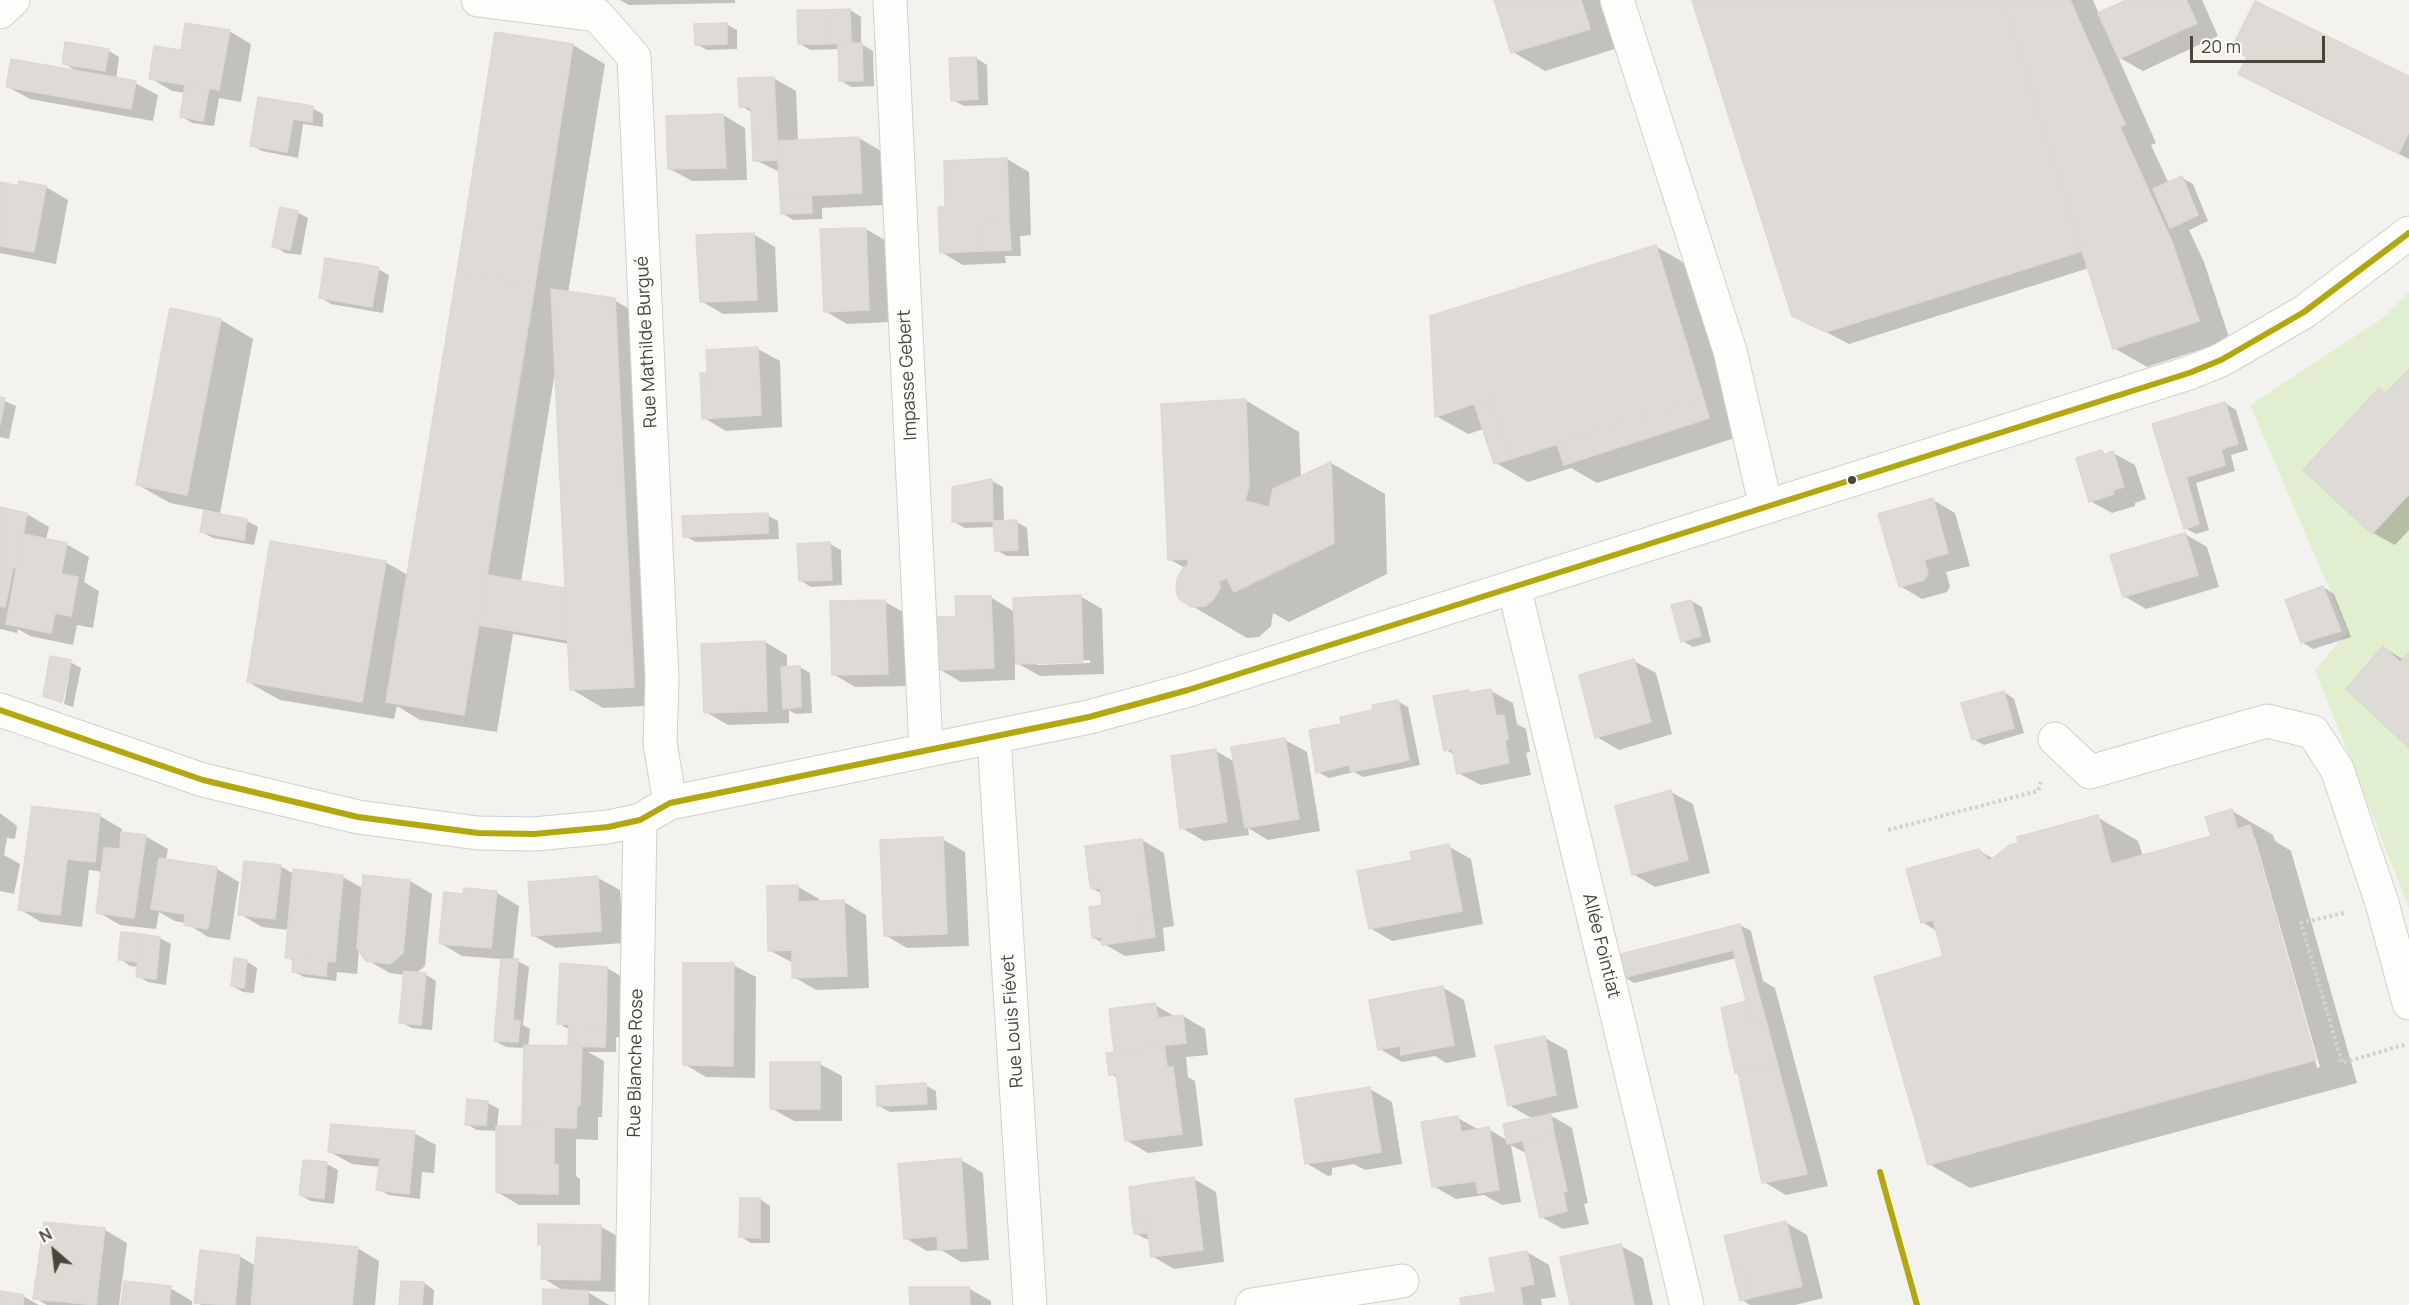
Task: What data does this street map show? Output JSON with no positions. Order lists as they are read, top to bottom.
{
  "streets": {
    "street": [
      "Rue Mathilde Burgué",
      "Impasse Gebert",
      "Allée Fointiat",
      "Rue Louis Fiévet",
      "Rue Blanche Rose"
    ]
  },
  "scale_bar": "20 m",
  "north": "top left"
}
